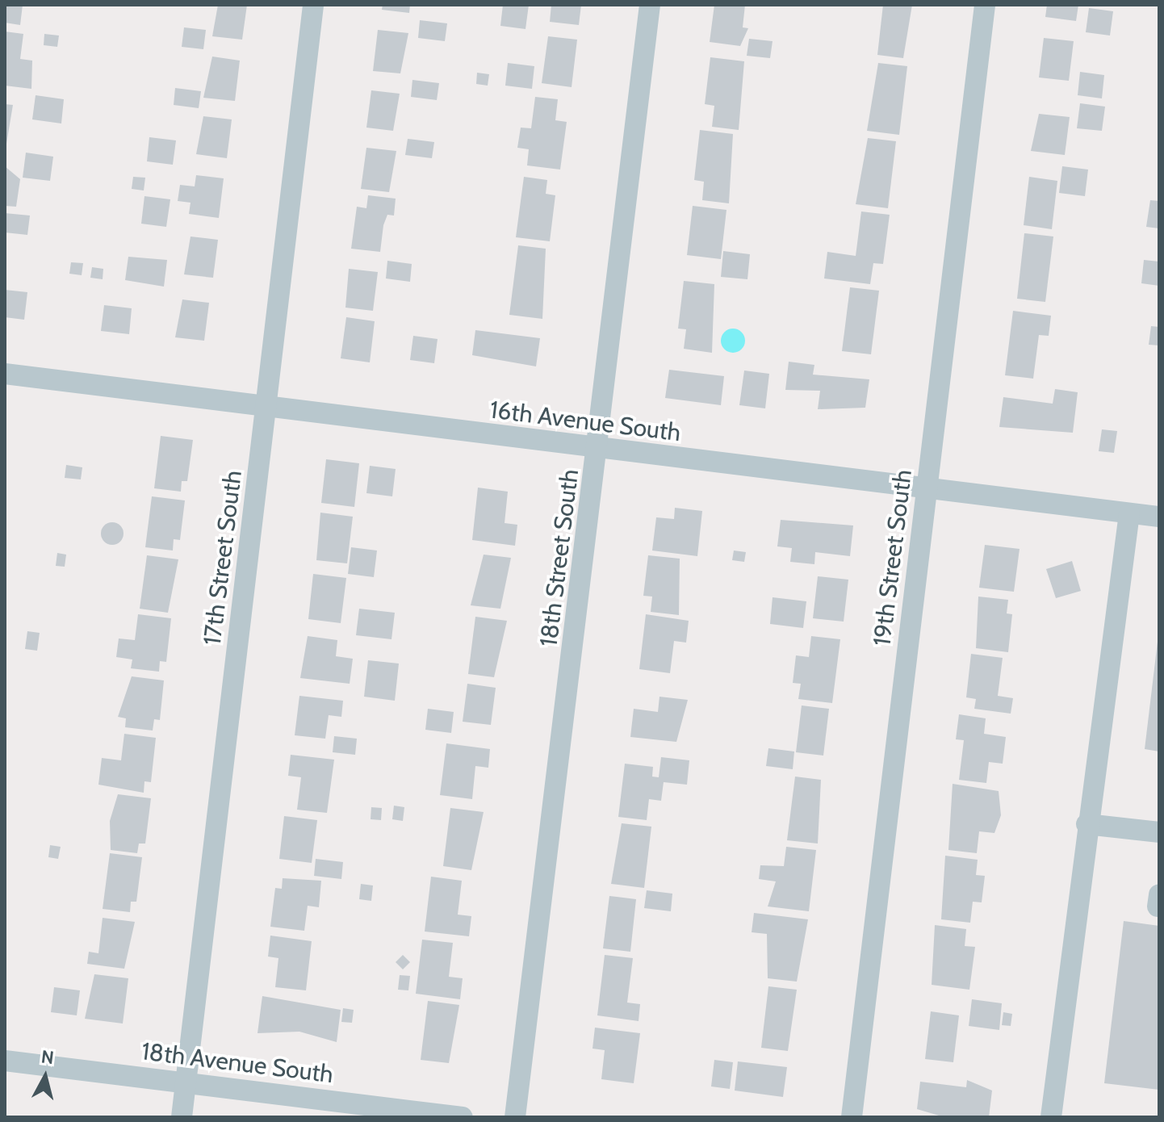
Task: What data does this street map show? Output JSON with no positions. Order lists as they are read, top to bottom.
{
  "streets": {
    "street": [
      "16th Avenue South",
      "17th Street South",
      "18th Street South",
      "19th Street South",
      "18th Avenue South"
    ]
  },
  "crossings": [
    ["16th Avenue South", "17th Street South"],
    ["16th Avenue South", "18th Street South"],
    ["16th Avenue South", "19th Street South"],
    ["17th Street South", "18th Avenue South"]
  ],
  "north": "top"
}
